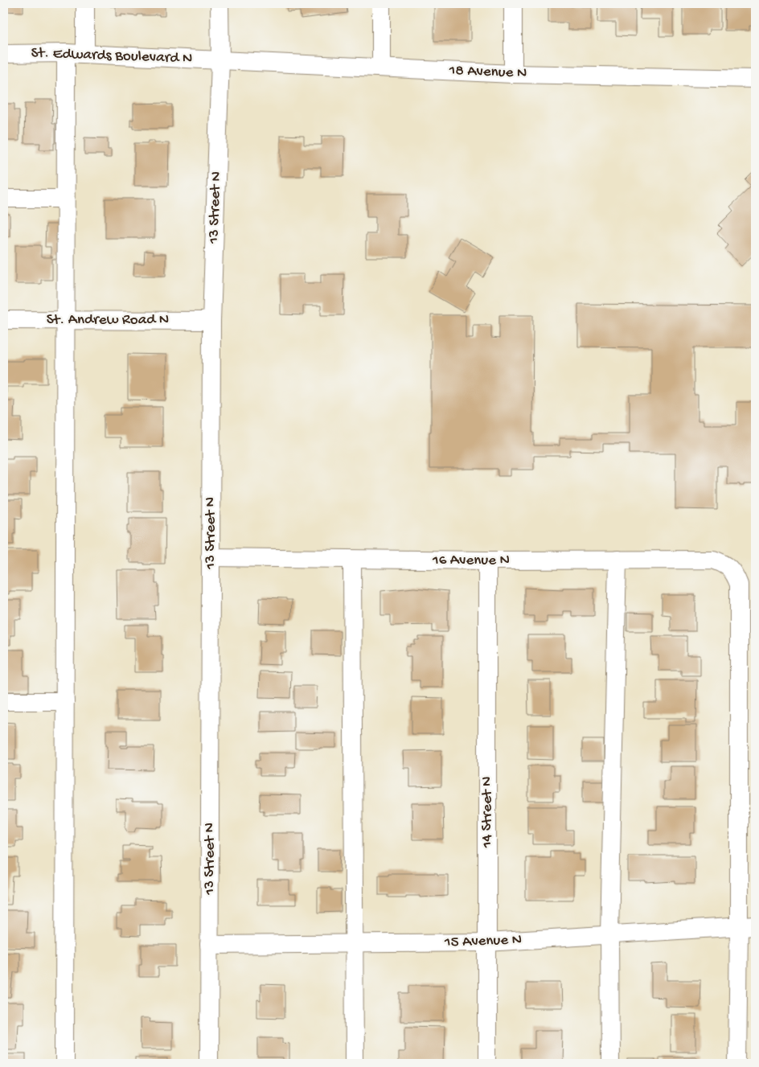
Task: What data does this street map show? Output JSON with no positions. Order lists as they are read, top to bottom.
{
  "streets": {
    "street": [
      "St. Edwards Boulevard N",
      "18 Avenue N",
      "13 Street N",
      "St. Andrew Road N",
      "16 Avenue N",
      "14 Street N",
      "15 Avenue N"
    ]
  },
  "crossings": [
    ["St. Edwards Boulevard N", "18 Avenue N"],
    ["St. Edwards Boulevard N", "13 Street N"],
    ["18 Avenue N", "13 Street N"],
    ["13 Street N", "St. Andrew Road N"],
    ["13 Street N", "16 Avenue N"],
    ["13 Street N", "15 Avenue N"],
    ["16 Avenue N", "14 Street N"],
    ["16 Avenue N", "15 Avenue N"],
    ["14 Street N", "15 Avenue N"]
  ]
}
